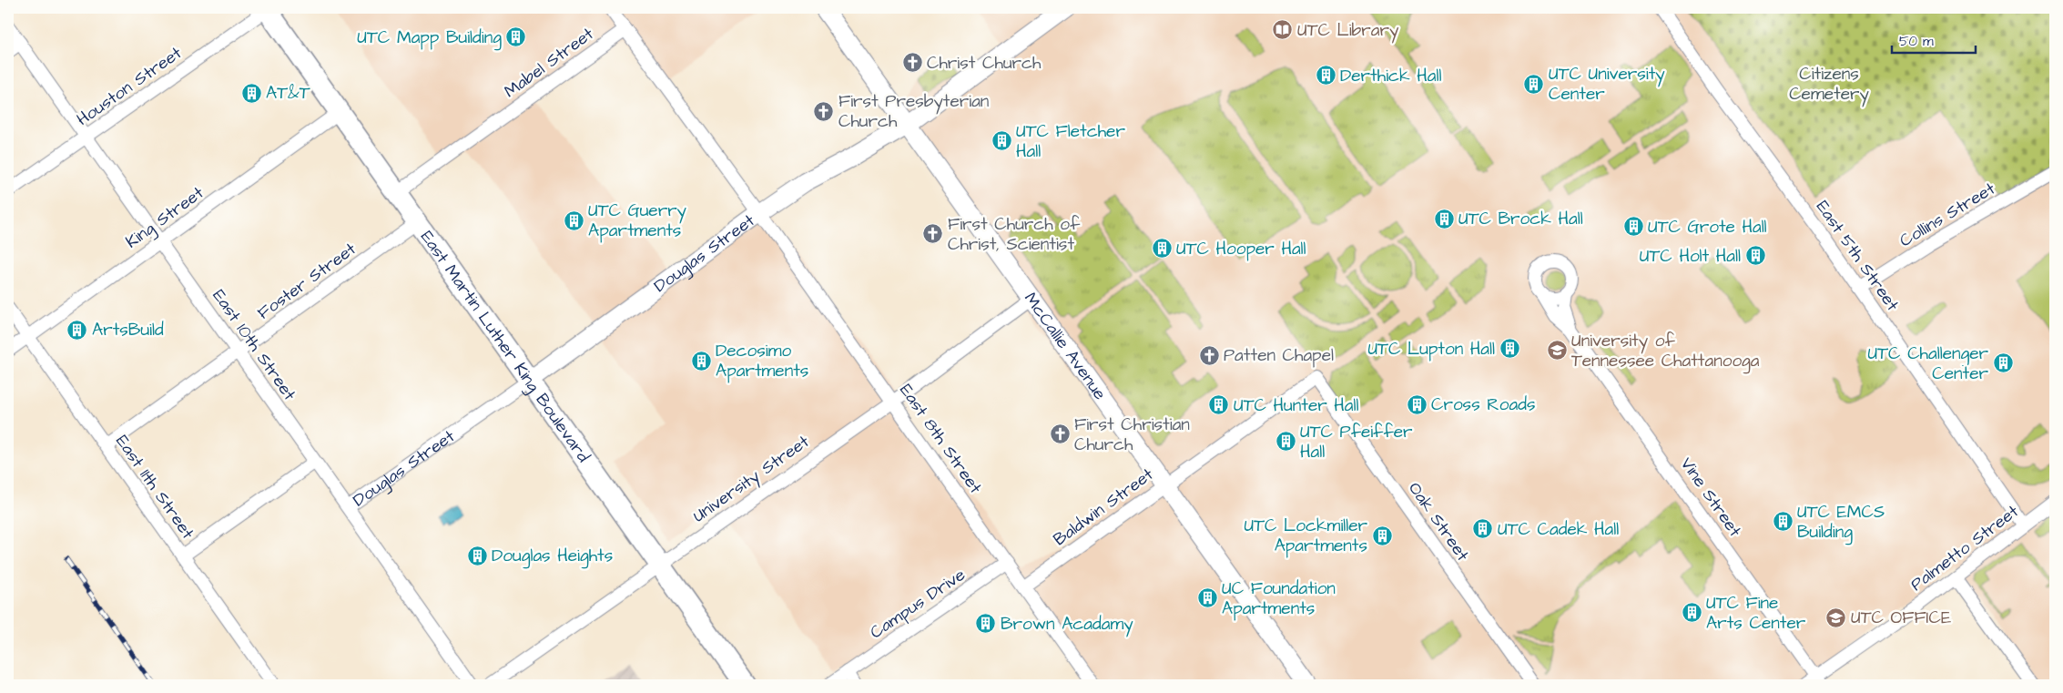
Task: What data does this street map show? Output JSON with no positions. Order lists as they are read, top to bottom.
{
  "streets": {
    "main road": ["Douglas Street", "East Martin Luther King Boulevard", "McCallie Avenue"],
    "street": [
      "Mabel Street",
      "Houston Street",
      "Collins Street",
      "King Street",
      "East 5th Street",
      "Foster Street",
      "East 10th Street",
      "East 8th Street",
      "University Street",
      "East 11th Street",
      "Vine Street",
      "Baldwin Street",
      "Oak Street",
      "Palmetto Street",
      "Campus Drive"
    ]
  },
  "crossings": [
    ["Mabel Street", "East Martin Luther King Boulevard"],
    ["Houston Street", "East 10th Street"],
    ["Houston Street", "East Martin Luther King Boulevard"],
    ["Collins Street", "East 5th Street"],
    ["King Street", "East 10th Street"],
    ["King Street", "East Martin Luther King Boulevard"],
    ["King Street", "East 11th Street"],
    ["Douglas Street", "East 10th Street"],
    ["Douglas Street", "East Martin Luther King Boulevard"],
    ["Douglas Street", "McCallie Avenue"],
    ["Douglas Street", "East 8th Street"],
    ["East 5th Street", "Palmetto Street"],
    ["Foster Street", "East 10th Street"],
    ["Foster Street", "East Martin Luther King Boulevard"],
    ["Foster Street", "East 11th Street"],
    ["East Martin Luther King Boulevard", "University Street"],
    ["McCallie Avenue", "University Street"],
    ["McCallie Avenue", "Baldwin Street"],
    ["East 8th Street", "University Street"],
    ["East 8th Street", "Baldwin Street"],
    ["East 8th Street", "Campus Drive"],
    ["Vine Street", "Palmetto Street"],
    ["Baldwin Street", "Oak Street"]
  ],
  "parks": ["Citizens Cemetery"],
  "places": {
    "library": ["UTC Library"],
    "building": [
      "UTC Mapp Building",
      "Derthick Hall",
      "UTC University Center",
      "AT&T",
      "UTC Fletcher Hall",
      "UTC Brock Hall",
      "UTC Guerry Apartments",
      "UTC Grote Hall",
      "UTC Hooper Hall",
      "UTC Holt Hall",
      "ArtsBuild",
      "UTC Lupton Hall",
      "Decosimo Apartments",
      "UTC Challenger Center",
      "Cross Roads",
      "UTC Hunter Hall",
      "UTC Pfeiffer Hall",
      "UTC EMCS Building",
      "UTC Cadek Hall",
      "UTC Lockmiller Apartments",
      "Douglas Heights",
      "UC Foundation Apartments",
      "UTC Fine Arts Center",
      "Brown Acadamy"
    ],
    "church": [
      "Christ Church",
      "First Presbyterian Church",
      "First Church of Christ, Scientist",
      "Patten Chapel",
      "First Christian Church"
    ],
    "school or university": ["University of Tennessee Chattanooga", "UTC OFFICE"]
  },
  "scale_bar": "50 m"
}
